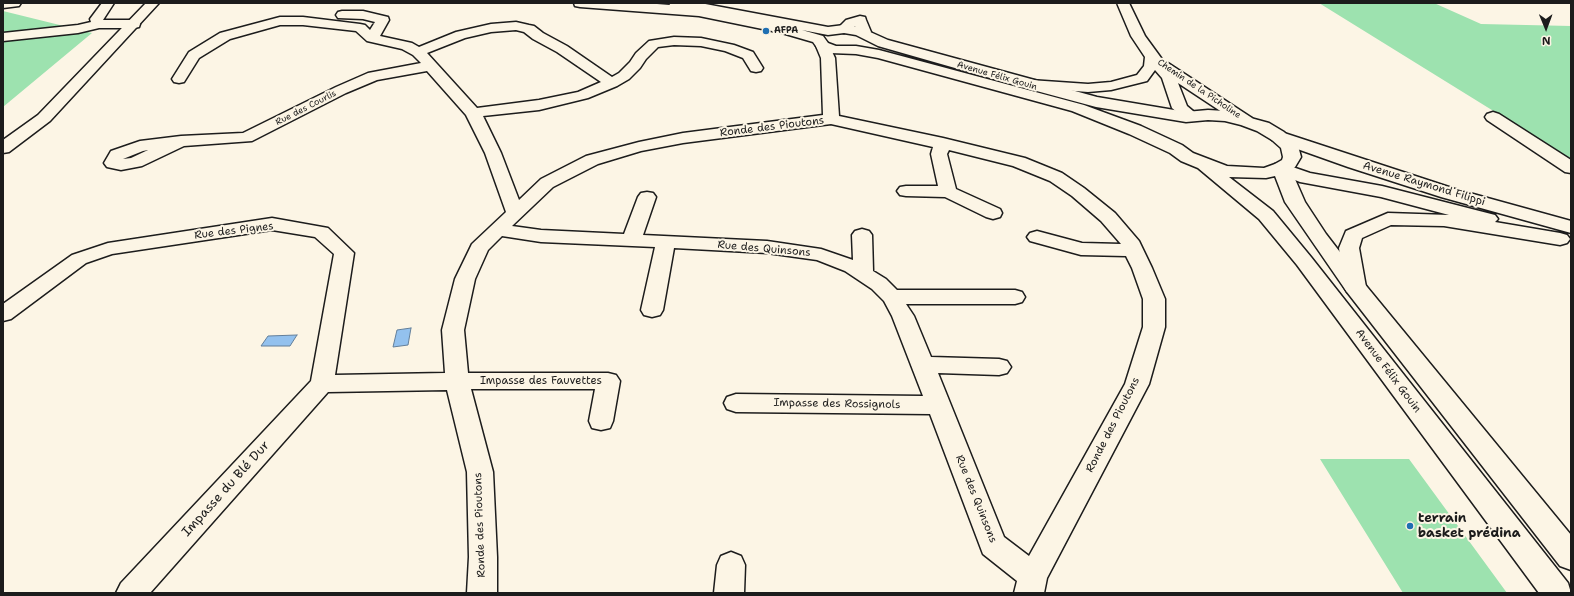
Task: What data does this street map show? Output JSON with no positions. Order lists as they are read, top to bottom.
{
  "streets": {
    "main road": ["Avenue Félix Gouin", "Avenue Raymond Filippi"],
    "street": [
      "Chemin de la Picholine",
      "Rue des Courlis",
      "Ronde des Pioutons",
      "Rue des Pignes",
      "Rue des Quinsons",
      "Impasse des Fauvettes",
      "Impasse des Rossignols",
      "Impasse du Blé Dur"
    ]
  },
  "crossings": [
    ["Avenue Félix Gouin", "Chemin de la Picholine"],
    ["Avenue Félix Gouin", "Avenue Raymond Filippi"],
    ["Ronde des Pioutons", "Rue des Quinsons"],
    ["Ronde des Pioutons", "Impasse des Fauvettes"],
    ["Rue des Pignes", "Impasse du Blé Dur"],
    ["Rue des Quinsons", "Impasse des Rossignols"]
  ],
  "places": ["AFPA", "terrain basket prédina"],
  "north": "bottom"
}
